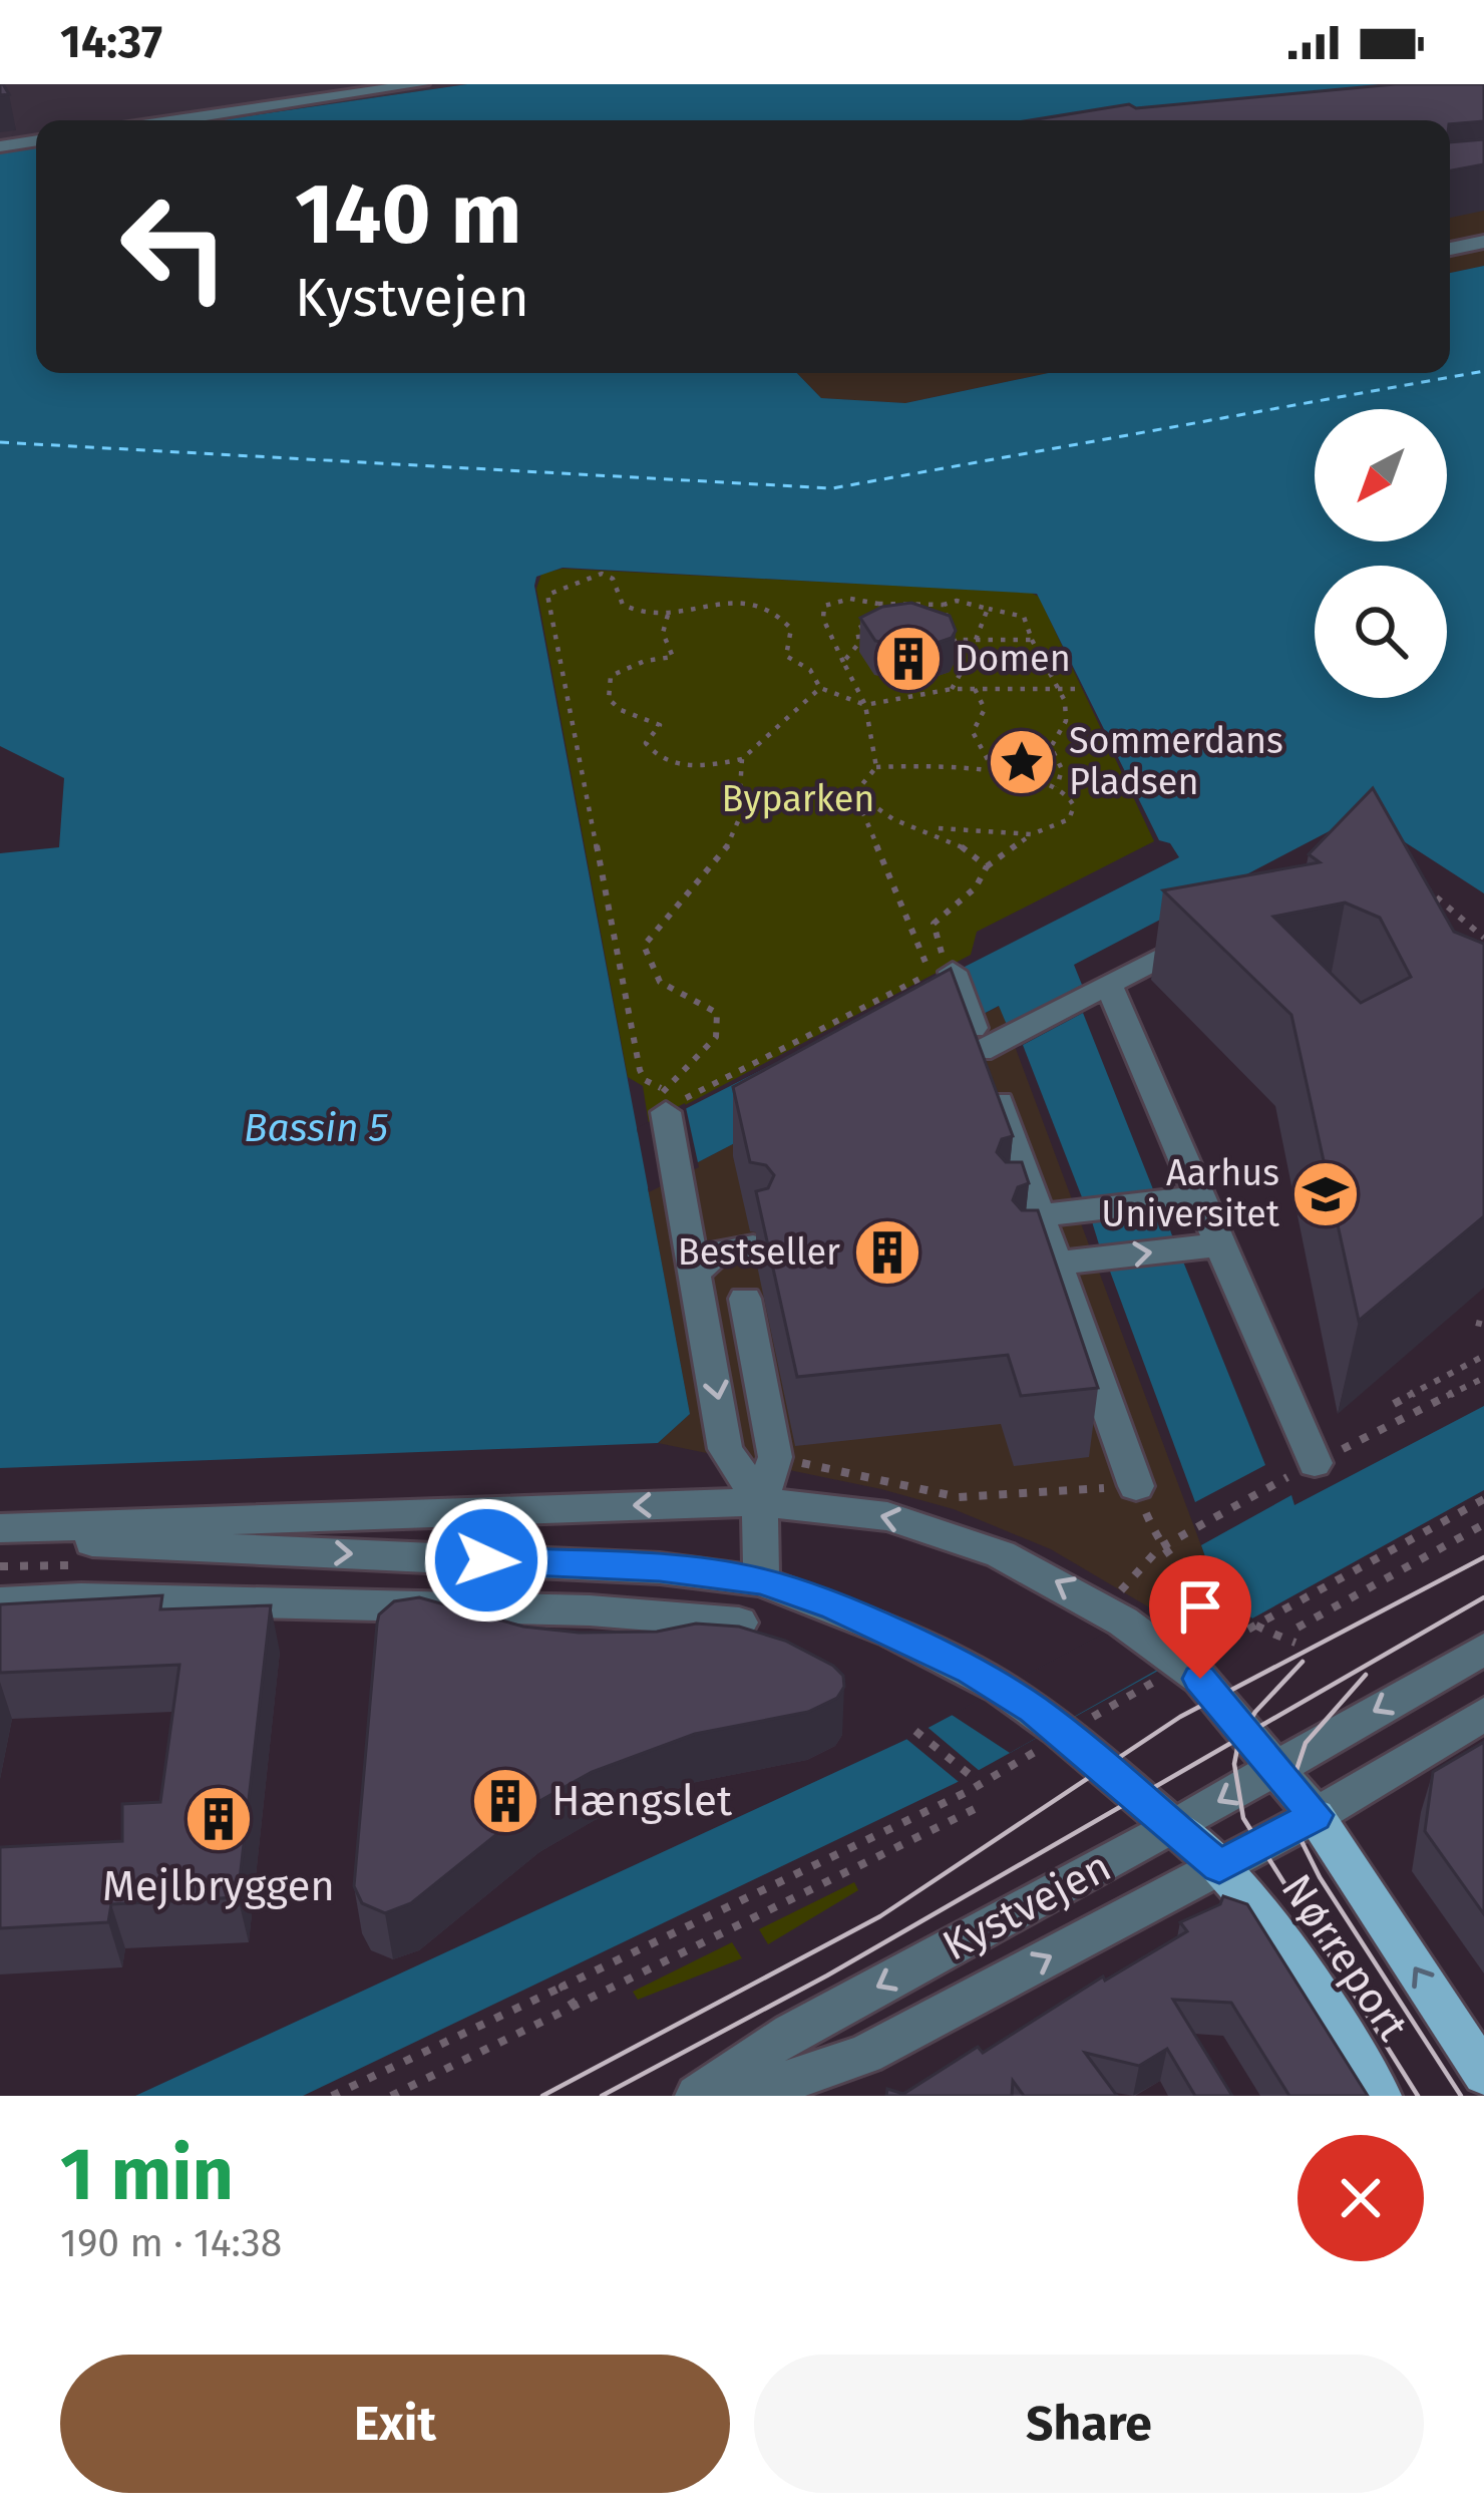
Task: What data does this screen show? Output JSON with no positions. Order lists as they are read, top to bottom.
{
  "streets": {
    "main road": ["Nørreport"],
    "street": ["Kystvejen"]
  },
  "crossings": [
    ["Kystvejen", "Nørreport"]
  ],
  "water": ["Bassin 5"],
  "parks": ["Byparken"],
  "places": {
    "building": [
      "Domen",
      "Bestseller",
      "Hængslet",
      "Mejlbryggen"
    ],
    "place": ["Sommerdans Pladsen"],
    "school or university": ["Aarhus Universitet"]
  },
  "north": "bottom left",
  "page": {
    "status": "14:37",
    "turn": ["140 m", "Kystvejen"],
    "heading": ["1 min", "190 m · 14:38"],
    "buttons": ["Exit", "Share"]
  }
}
